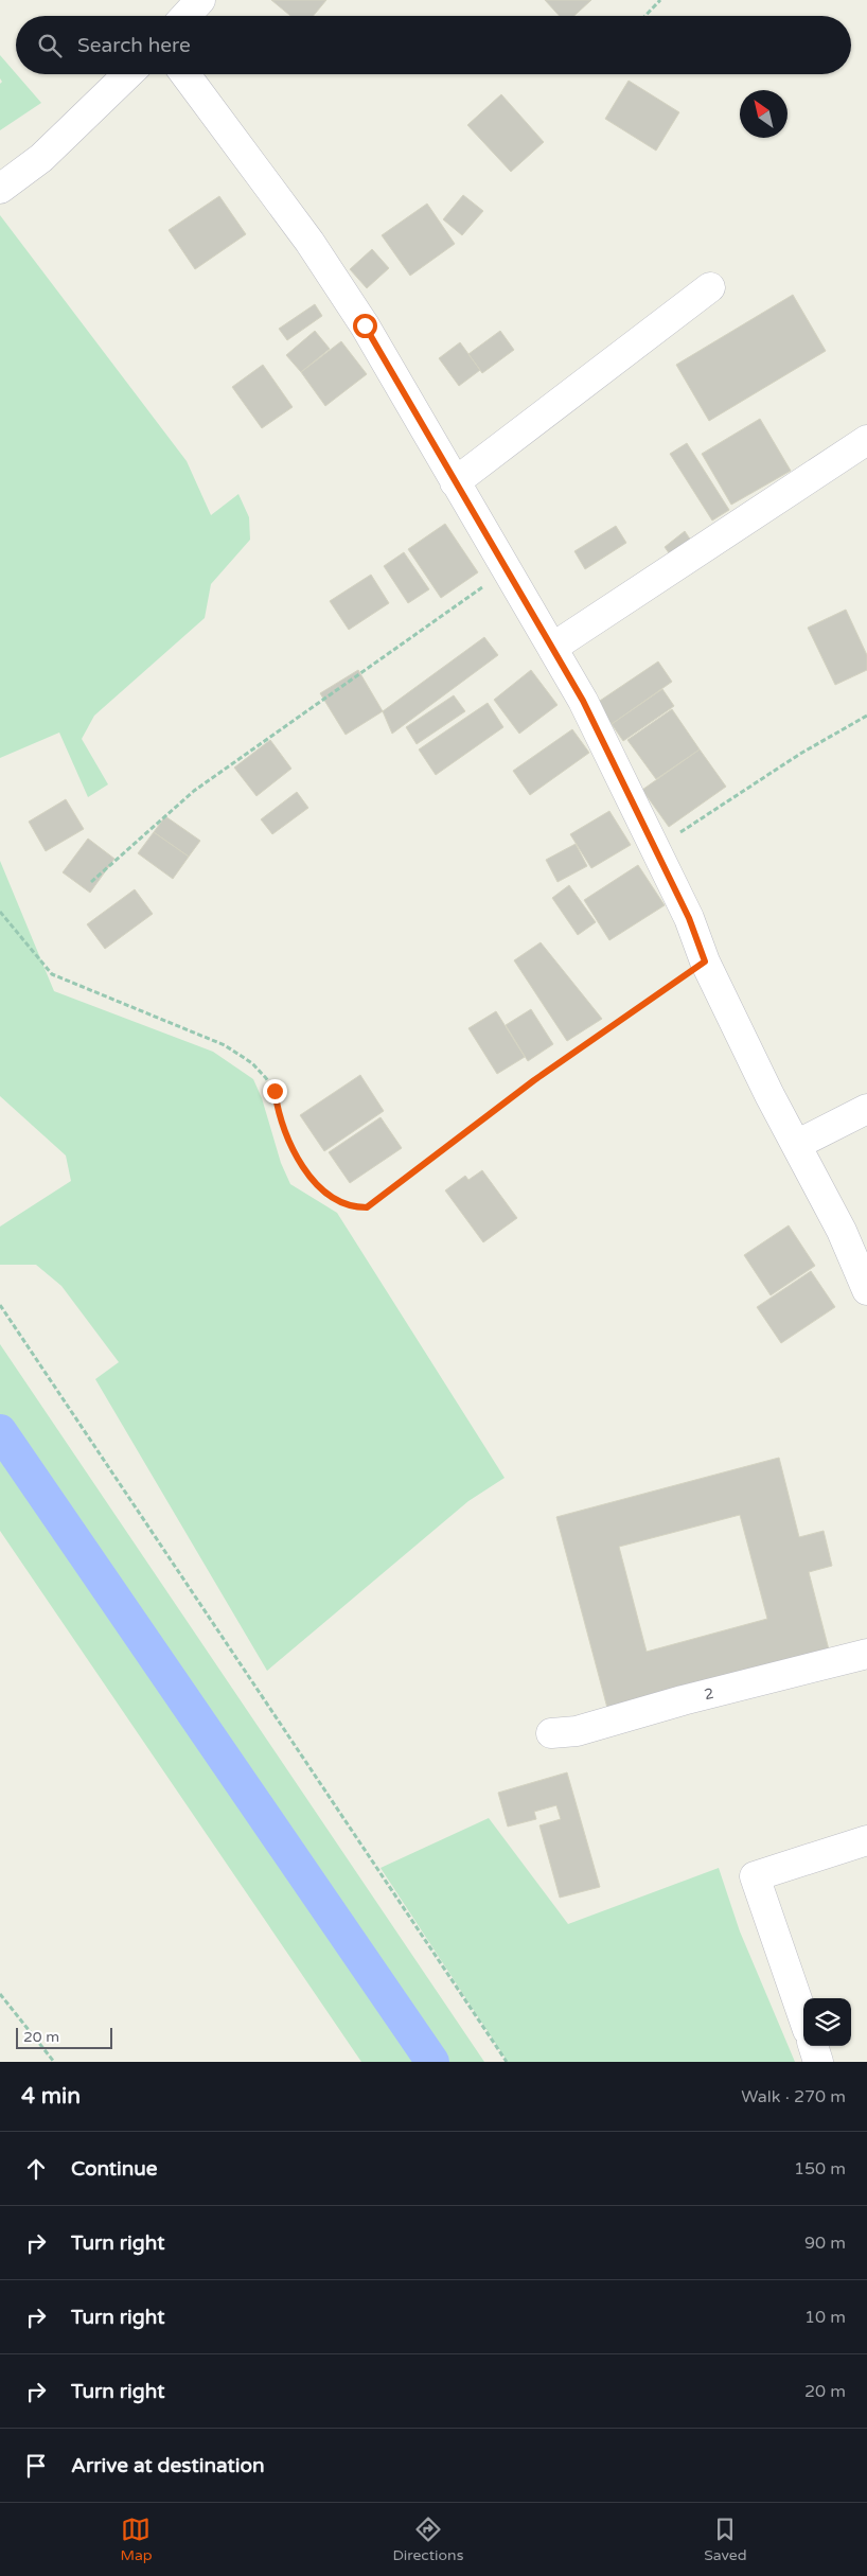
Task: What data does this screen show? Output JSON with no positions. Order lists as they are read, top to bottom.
{
  "streets": {
    "street": ["2"]
  },
  "scale_bar": "20 m",
  "north": "top left",
  "page": {
    "search": "Search here",
    "scale": "20 m",
    "heading": ["4 min", "Walk · 270 m"],
    "list": [
      ["Continue", "150 m"],
      ["Turn right", "90 m"],
      ["Turn right", "10 m"],
      ["Turn right", "20 m"],
      "Arrive at destination"
    ],
    "nav": ["Map", "Directions", "Saved"]
  }
}
